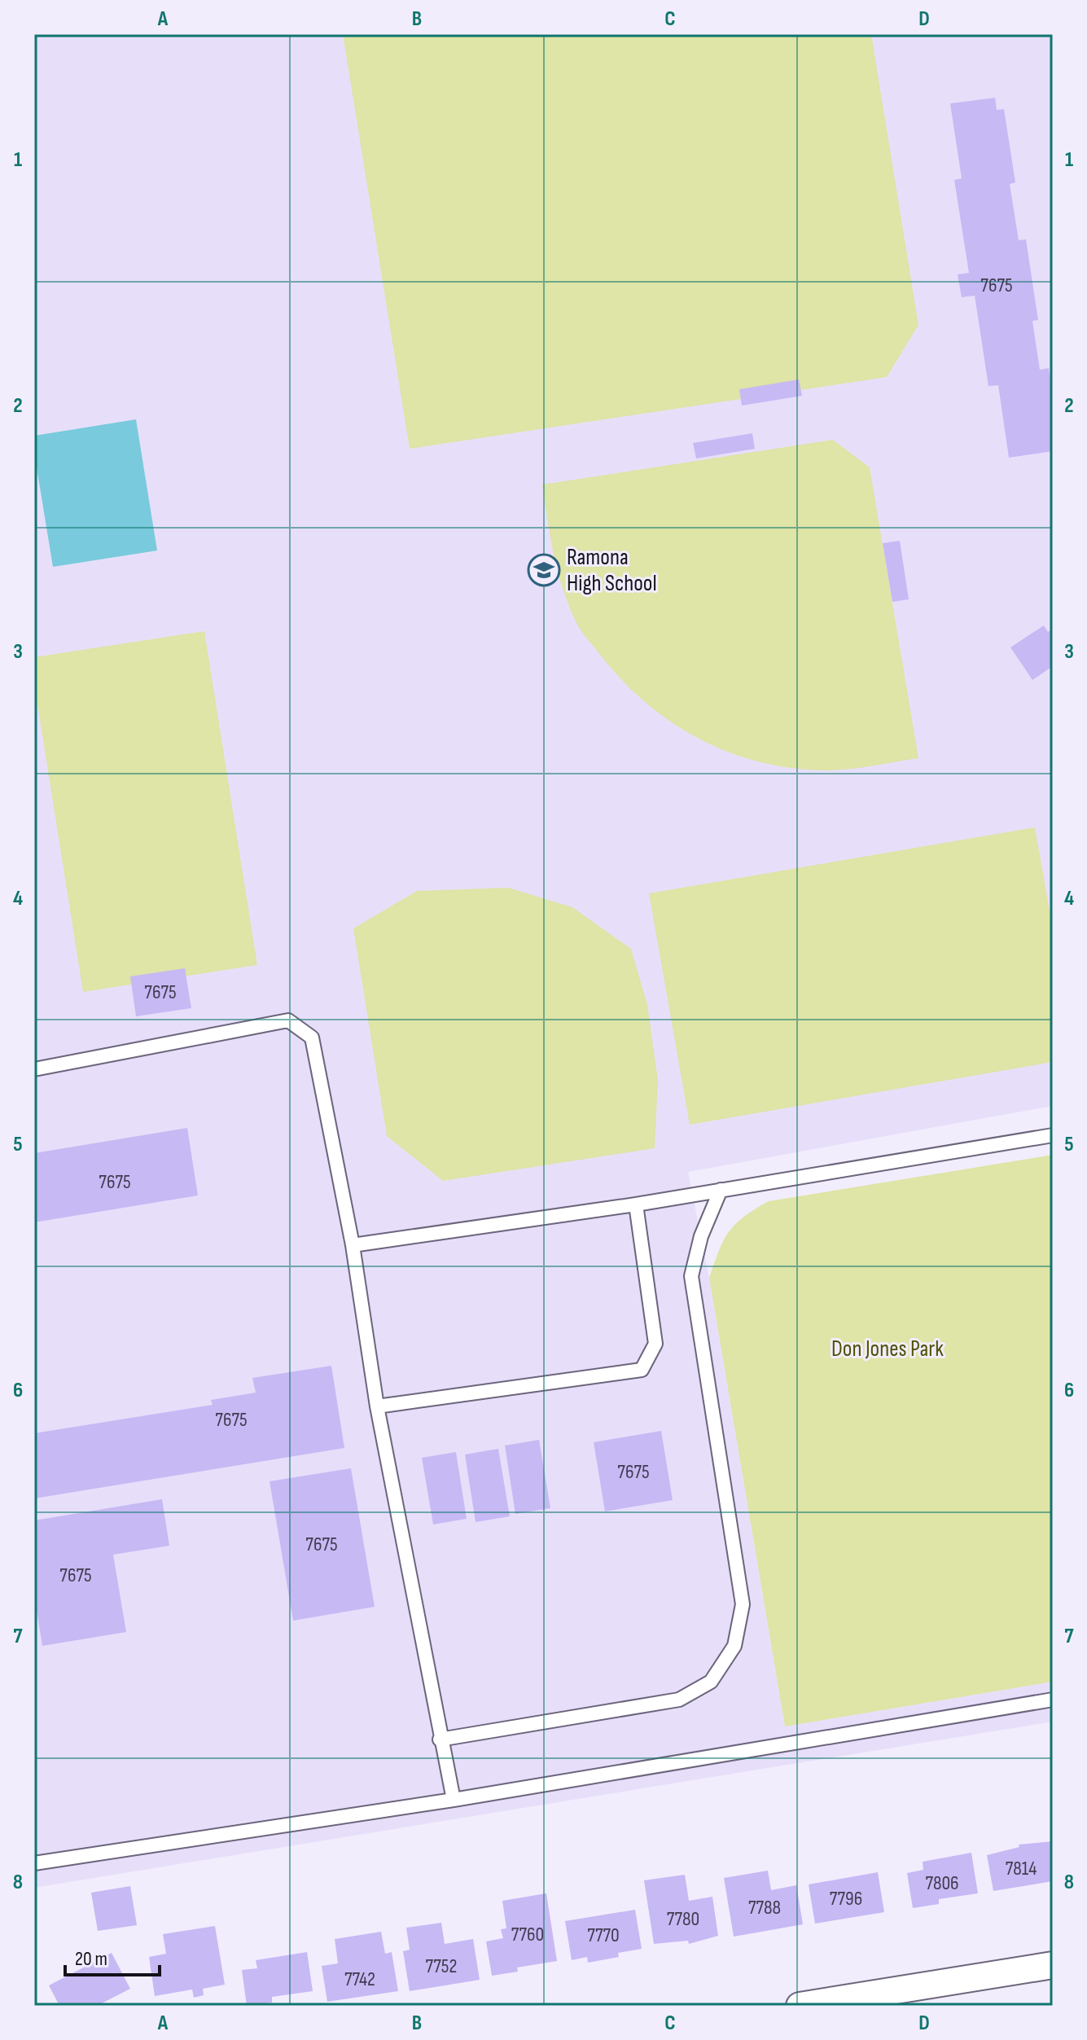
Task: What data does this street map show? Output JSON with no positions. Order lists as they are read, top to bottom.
{
  "parks": ["Don Jones Park"],
  "places": {
    "school or university": ["Ramona High School"]
  },
  "house_numbers": [
    "7675",
    "7675",
    "7675",
    "7675",
    "7675",
    "7675",
    "7675",
    "7814",
    "7806",
    "7796",
    "7788",
    "7780",
    "7760",
    "7770",
    "7752",
    "7742"
  ],
  "scale_bar": "20 m",
  "grid": {
    "columns": [
      "A",
      "B",
      "C",
      "D"
    ],
    "rows": [
      "1",
      "2",
      "3",
      "4",
      "5",
      "6",
      "7",
      "8"
    ]
  }
}
